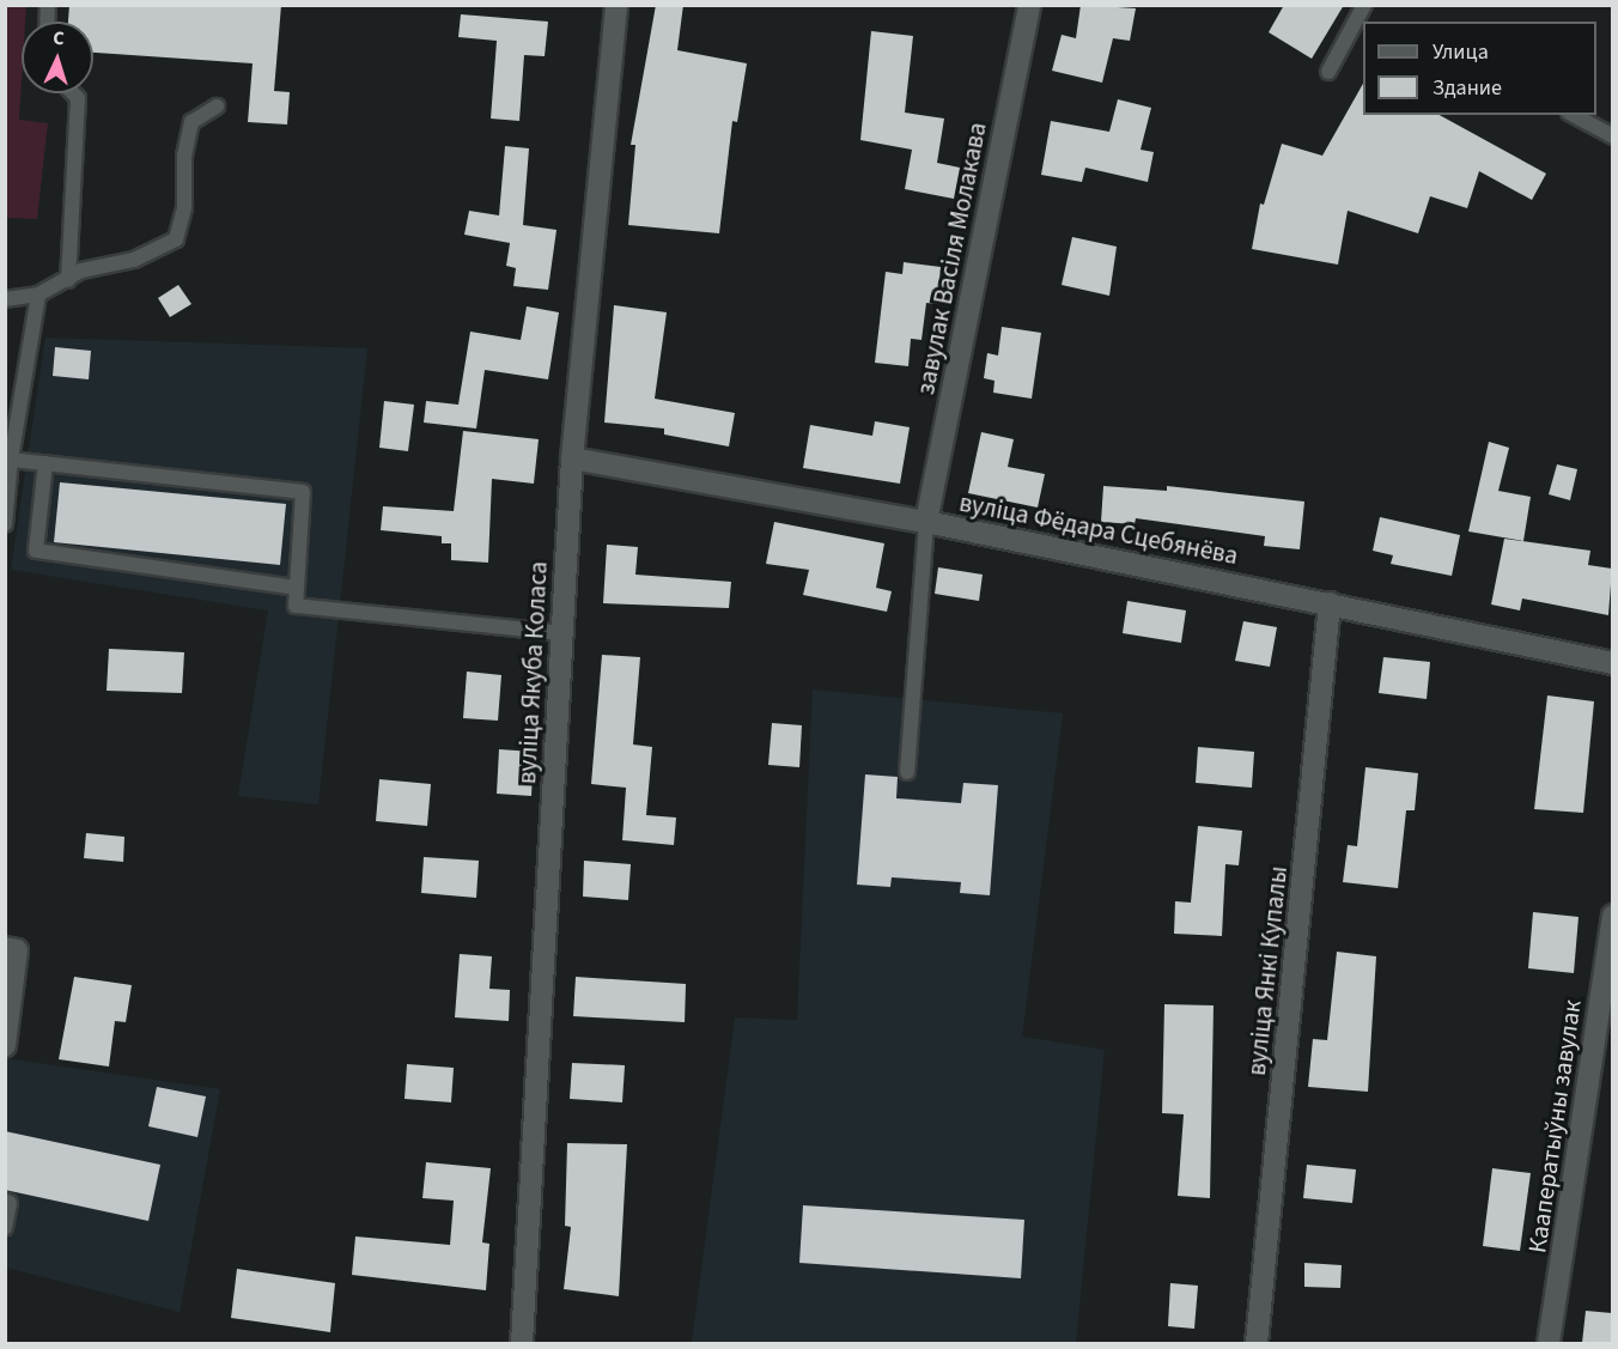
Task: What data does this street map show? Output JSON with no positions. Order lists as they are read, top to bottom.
{
  "streets": {
    "street": [
      "завулак Васіля Молакава",
      "вуліца Фёдара Сцебянёва",
      "вуліца Якуба Коласа",
      "вуліца Янкі Купалы",
      "Кааператыўны завулак"
    ]
  },
  "crossings": [
    ["завулак Васіля Молакава", "вуліца Фёдара Сцебянёва"],
    ["вуліца Фёдара Сцебянёва", "вуліца Якуба Коласа"],
    ["вуліца Фёдара Сцебянёва", "вуліца Янкі Купалы"]
  ],
  "legend": ["Улица", "Здание"],
  "north": "top"
}
